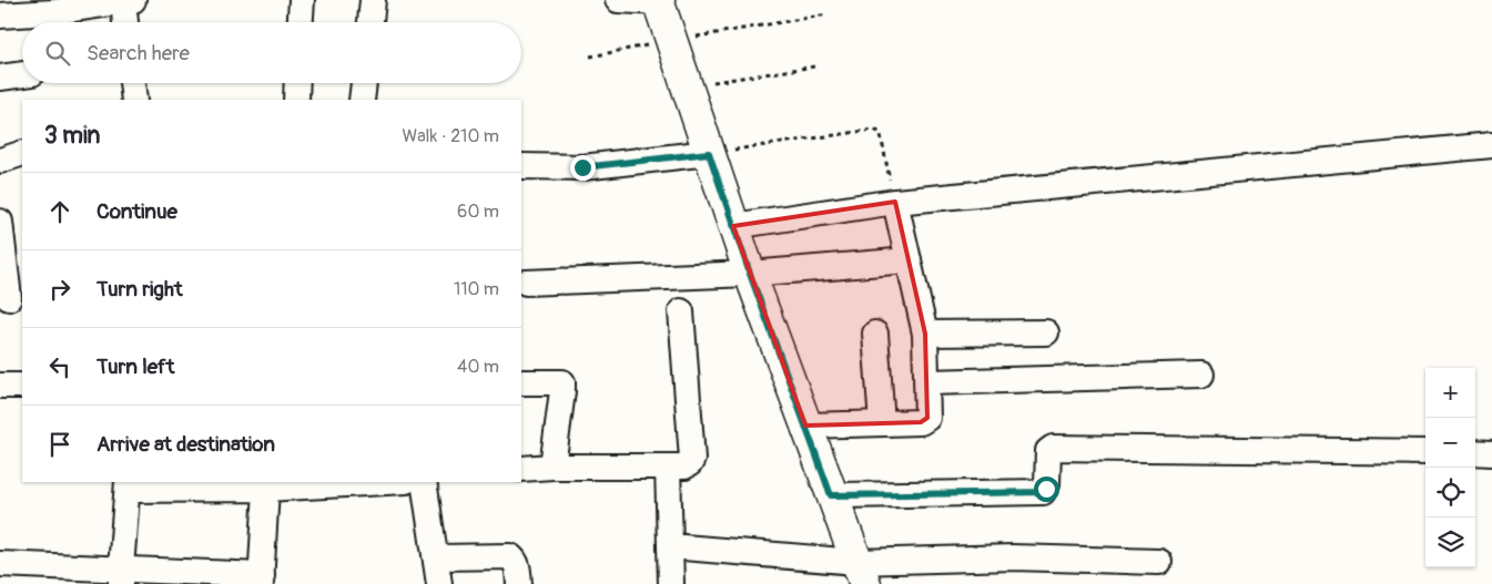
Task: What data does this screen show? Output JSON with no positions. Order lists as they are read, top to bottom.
{
  "page": {
    "search": "Search here",
    "heading": ["3 min", "Walk · 210 m"],
    "list": [
      ["Continue", "60 m"],
      ["Turn right", "110 m"],
      ["Turn left", "40 m"],
      "Arrive at destination"
    ],
    "map_buttons": ["+", "−"]
  }
}
